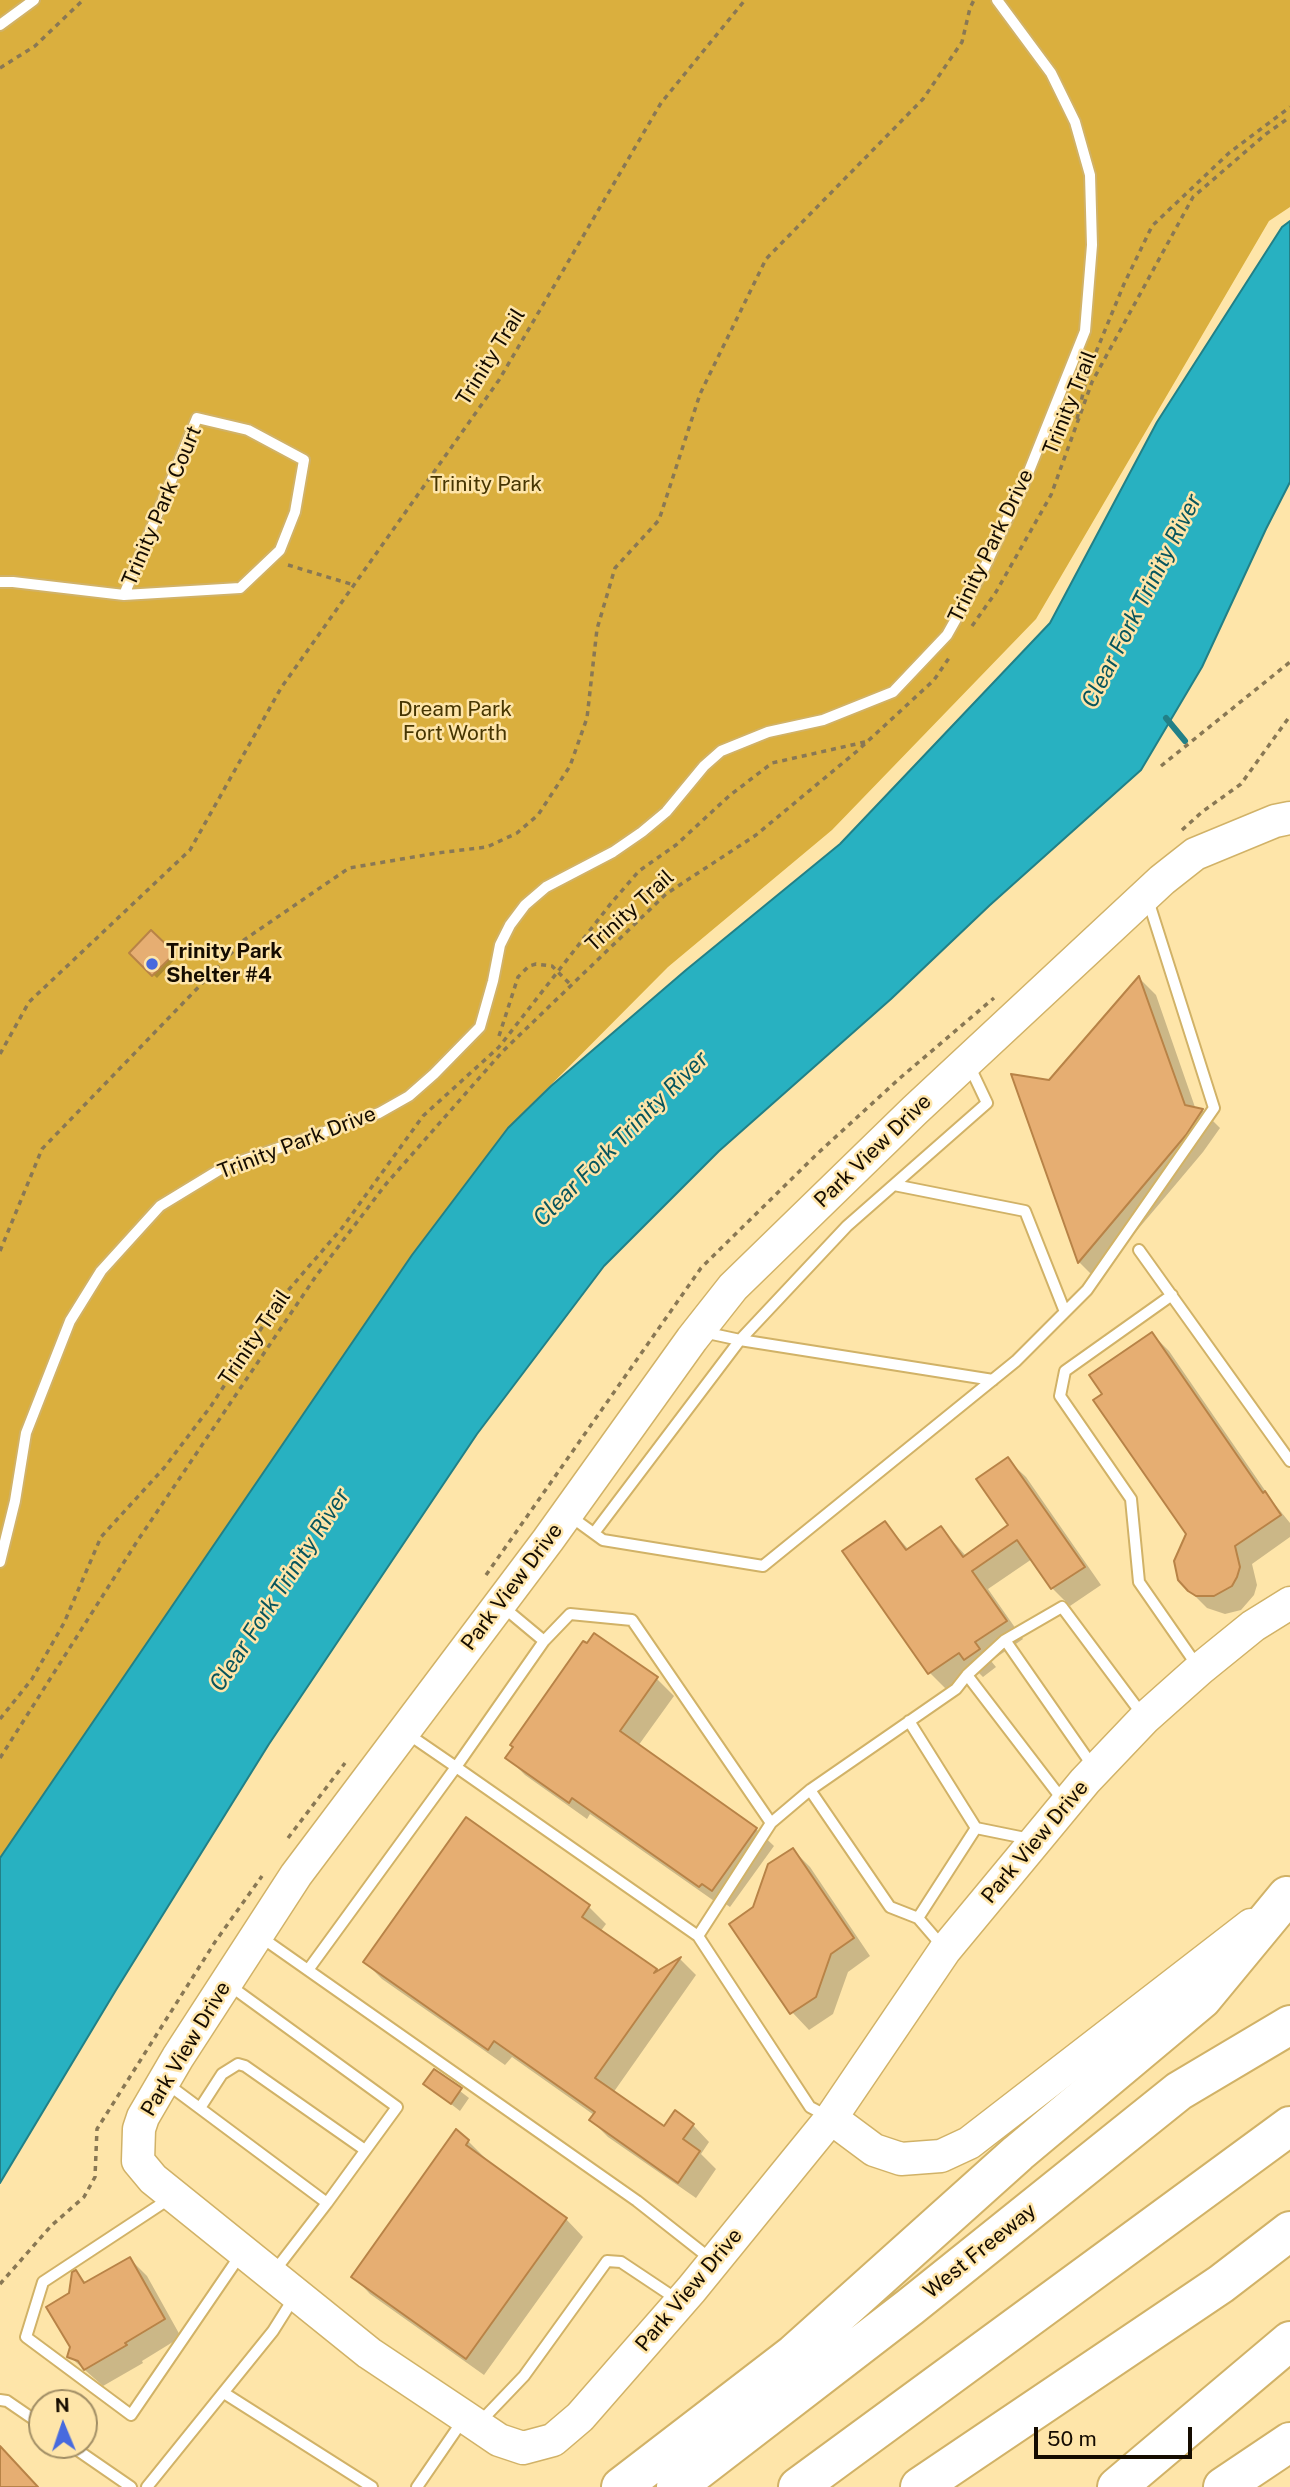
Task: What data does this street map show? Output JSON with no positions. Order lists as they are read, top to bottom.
{
  "streets": {
    "highway": ["West Freeway"],
    "street": ["Park View Drive"],
    "lane": ["Trinity Park Court", "Trinity Park Drive"],
    "path": ["Trinity Trail"]
  },
  "water": ["Clear Fork Trinity River"],
  "parks": ["Trinity Park", "Dream Park Fort Worth"],
  "places": ["Trinity Park Shelter #4"],
  "scale_bar": "50 m",
  "north": "top"
}
